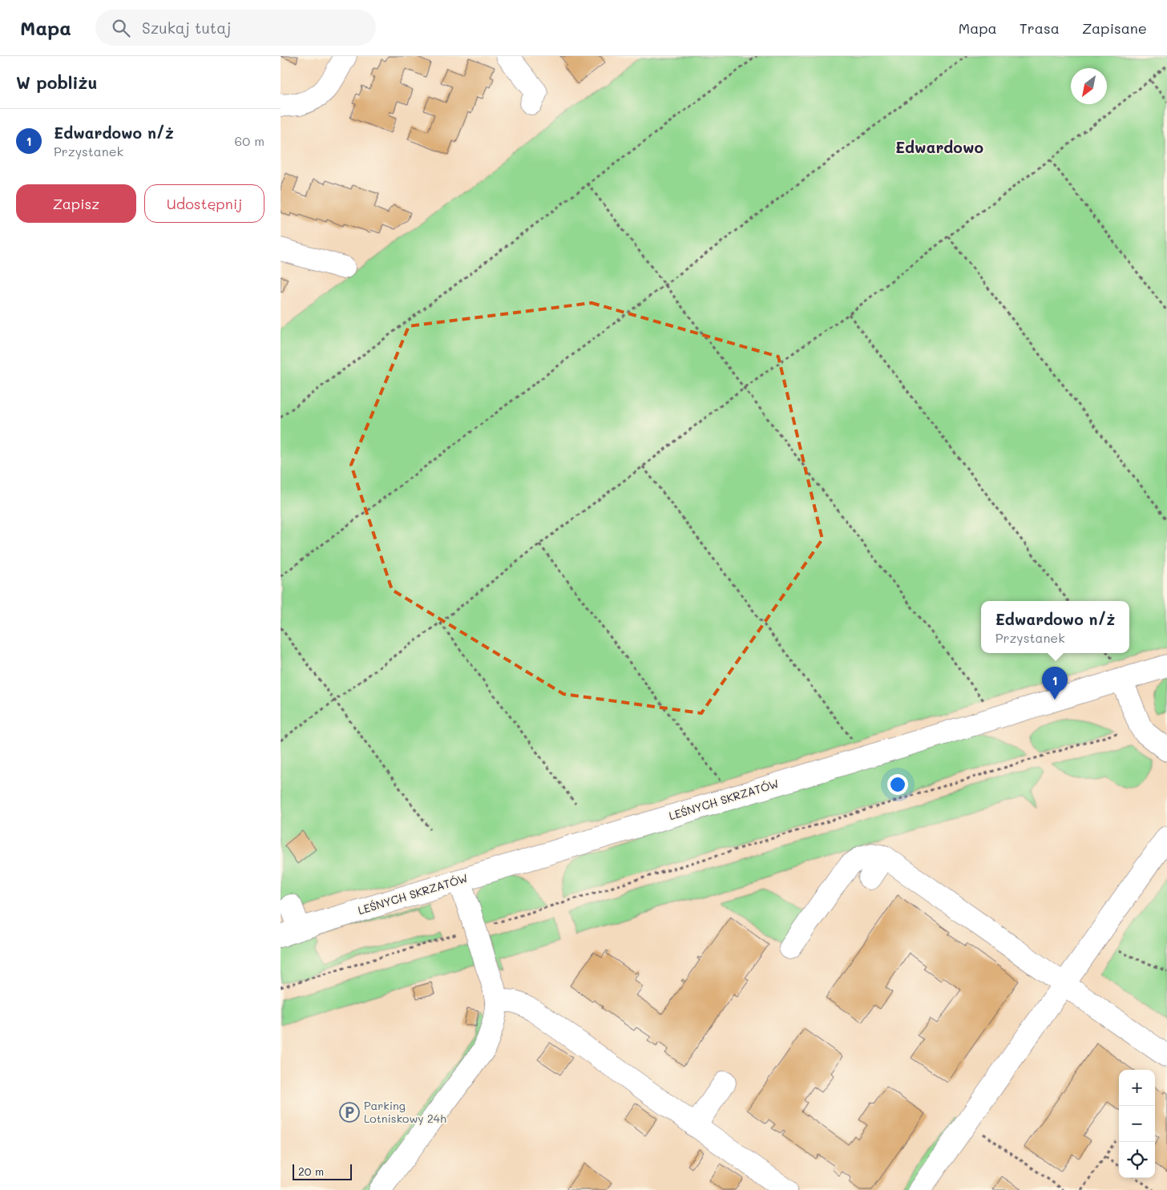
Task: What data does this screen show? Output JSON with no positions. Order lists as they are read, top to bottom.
{
  "streets": {
    "street": ["LEŚNYCH SKRZATÓW"]
  },
  "districts": ["Edwardowo"],
  "places": {
    "parking": ["Parking Lotniskowy 24h"]
  },
  "scale_bar": "20 m",
  "north": "bottom left",
  "page": {
    "header": "Mapa",
    "search": "Szukaj tutaj",
    "nav": ["Mapa", "Trasa", "Zapisane"],
    "heading": "W pobliżu",
    "list": [
      {
        "mark": "1",
        "name": "Edwardowo n/ż",
        "note": "Przystanek",
        "value": "60 m"
      }
    ],
    "buttons": ["Zapisz", "Udostępnij"],
    "popup": ["Edwardowo n/ż", "Przystanek"],
    "pins": "1",
    "map_buttons": ["+", "−"],
    "scale": "20 m"
  }
}
